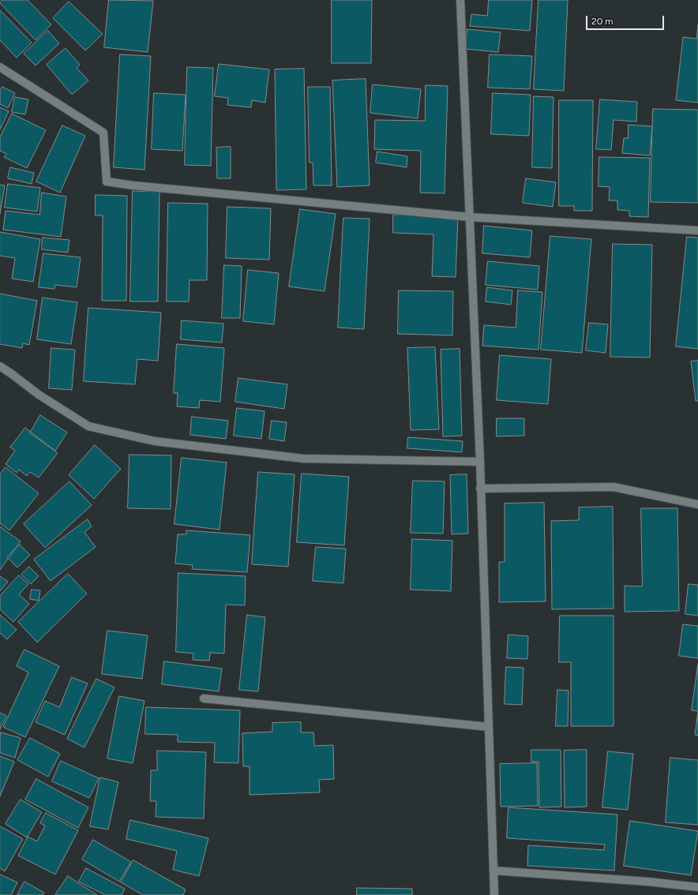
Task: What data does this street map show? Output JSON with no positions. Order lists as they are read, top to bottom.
{
  "scale_bar": "20 m"
}
